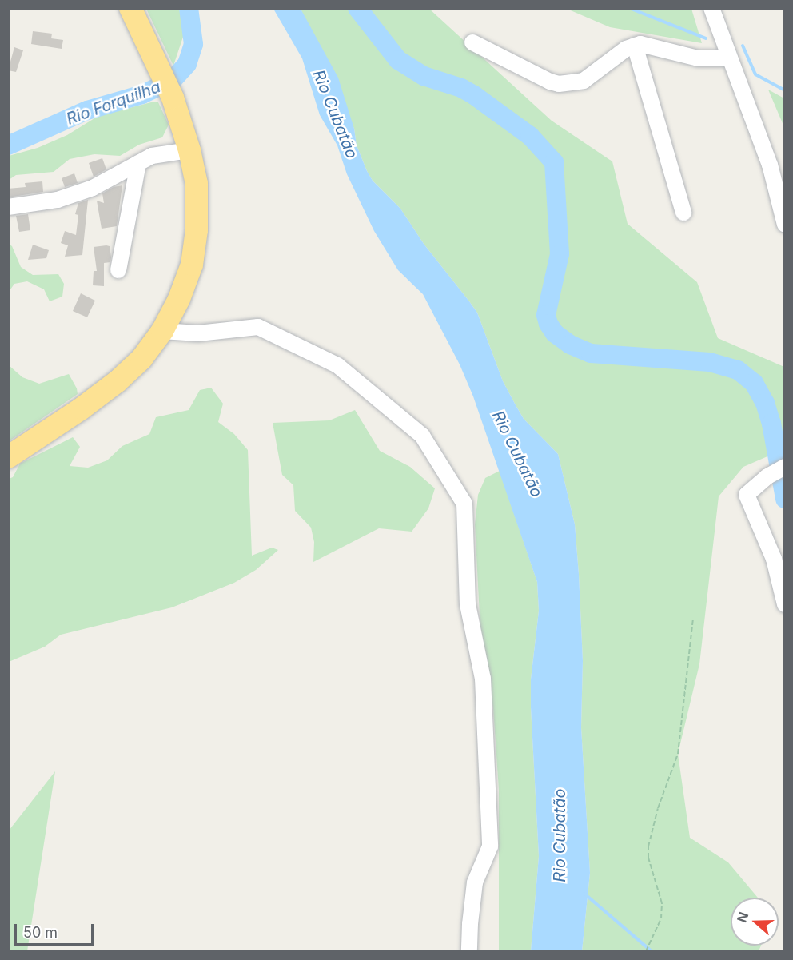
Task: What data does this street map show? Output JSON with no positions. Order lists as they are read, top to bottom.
{
  "water": ["Rio Forquilha", "Rio Cubatão"],
  "scale_bar": "50 m",
  "north": "left"
}
